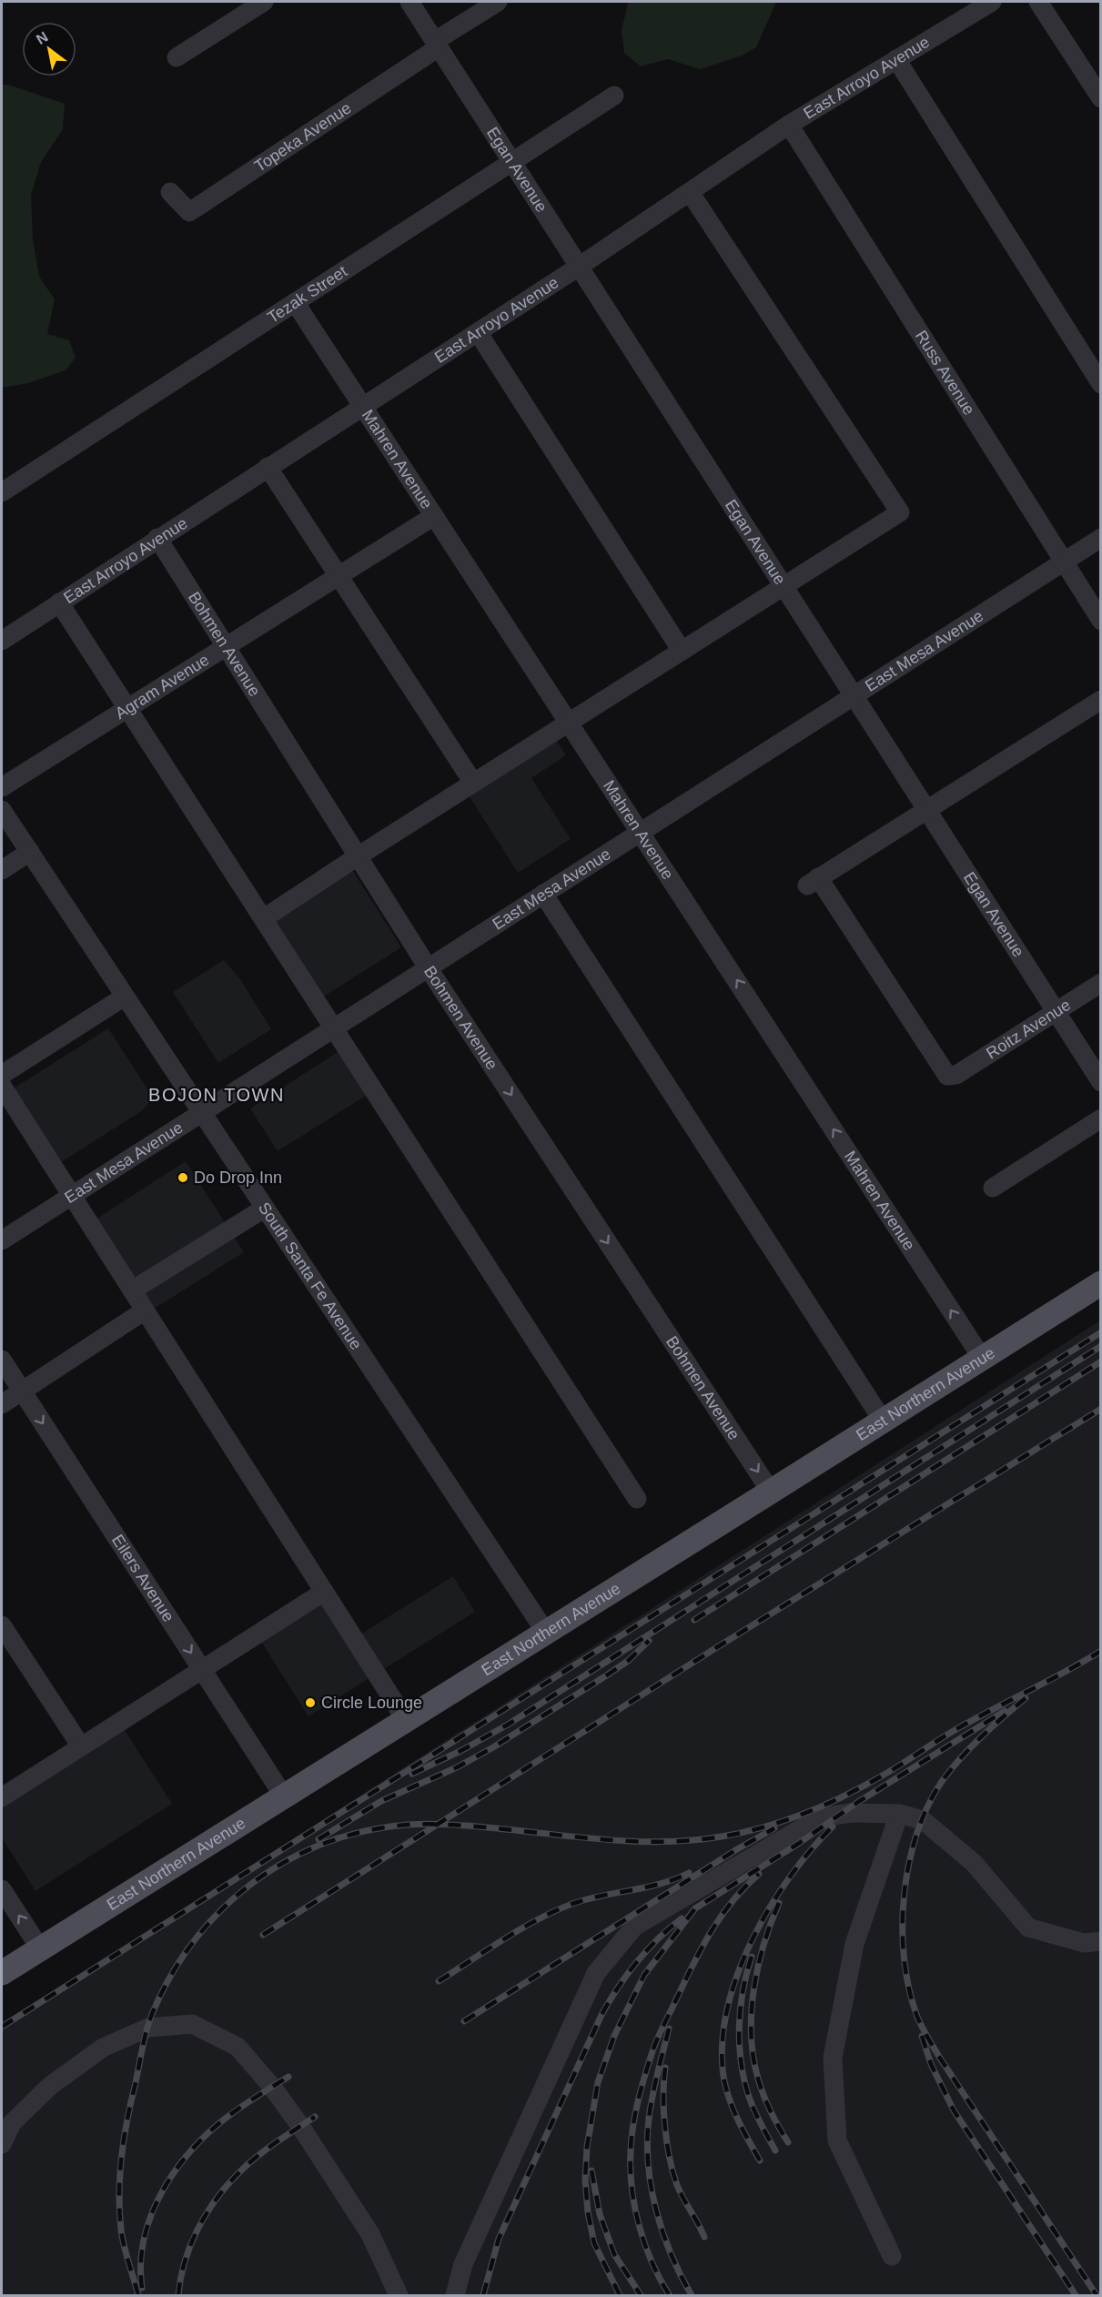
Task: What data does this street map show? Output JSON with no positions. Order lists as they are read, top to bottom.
{
  "streets": {
    "main road": ["East Northern Avenue"],
    "street": [
      "East Arroyo Avenue",
      "Topeka Avenue",
      "Egan Avenue",
      "Tezak Street",
      "Russ Avenue",
      "Mahren Avenue",
      "Bohmen Avenue",
      "East Mesa Avenue",
      "Agram Avenue",
      "Roitz Avenue",
      "South Santa Fe Avenue",
      "Eilers Avenue"
    ]
  },
  "crossings": [
    ["East Arroyo Avenue", "Egan Avenue"],
    ["East Arroyo Avenue", "Russ Avenue"],
    ["East Arroyo Avenue", "Mahren Avenue"],
    ["East Arroyo Avenue", "Bohmen Avenue"],
    ["Topeka Avenue", "Egan Avenue"],
    ["Egan Avenue", "Tezak Street"],
    ["Egan Avenue", "East Mesa Avenue"],
    ["Egan Avenue", "Roitz Avenue"],
    ["Tezak Street", "Mahren Avenue"],
    ["Russ Avenue", "East Mesa Avenue"],
    ["Mahren Avenue", "East Mesa Avenue"],
    ["Mahren Avenue", "Agram Avenue"],
    ["Mahren Avenue", "East Northern Avenue"],
    ["Bohmen Avenue", "East Mesa Avenue"],
    ["Bohmen Avenue", "Agram Avenue"],
    ["Bohmen Avenue", "East Northern Avenue"],
    ["East Mesa Avenue", "South Santa Fe Avenue"],
    ["South Santa Fe Avenue", "East Northern Avenue"],
    ["East Northern Avenue", "Eilers Avenue"]
  ],
  "districts": ["BOJON TOWN"],
  "places": ["Do Drop Inn", "Circle Lounge"],
  "north": "top left"
}
